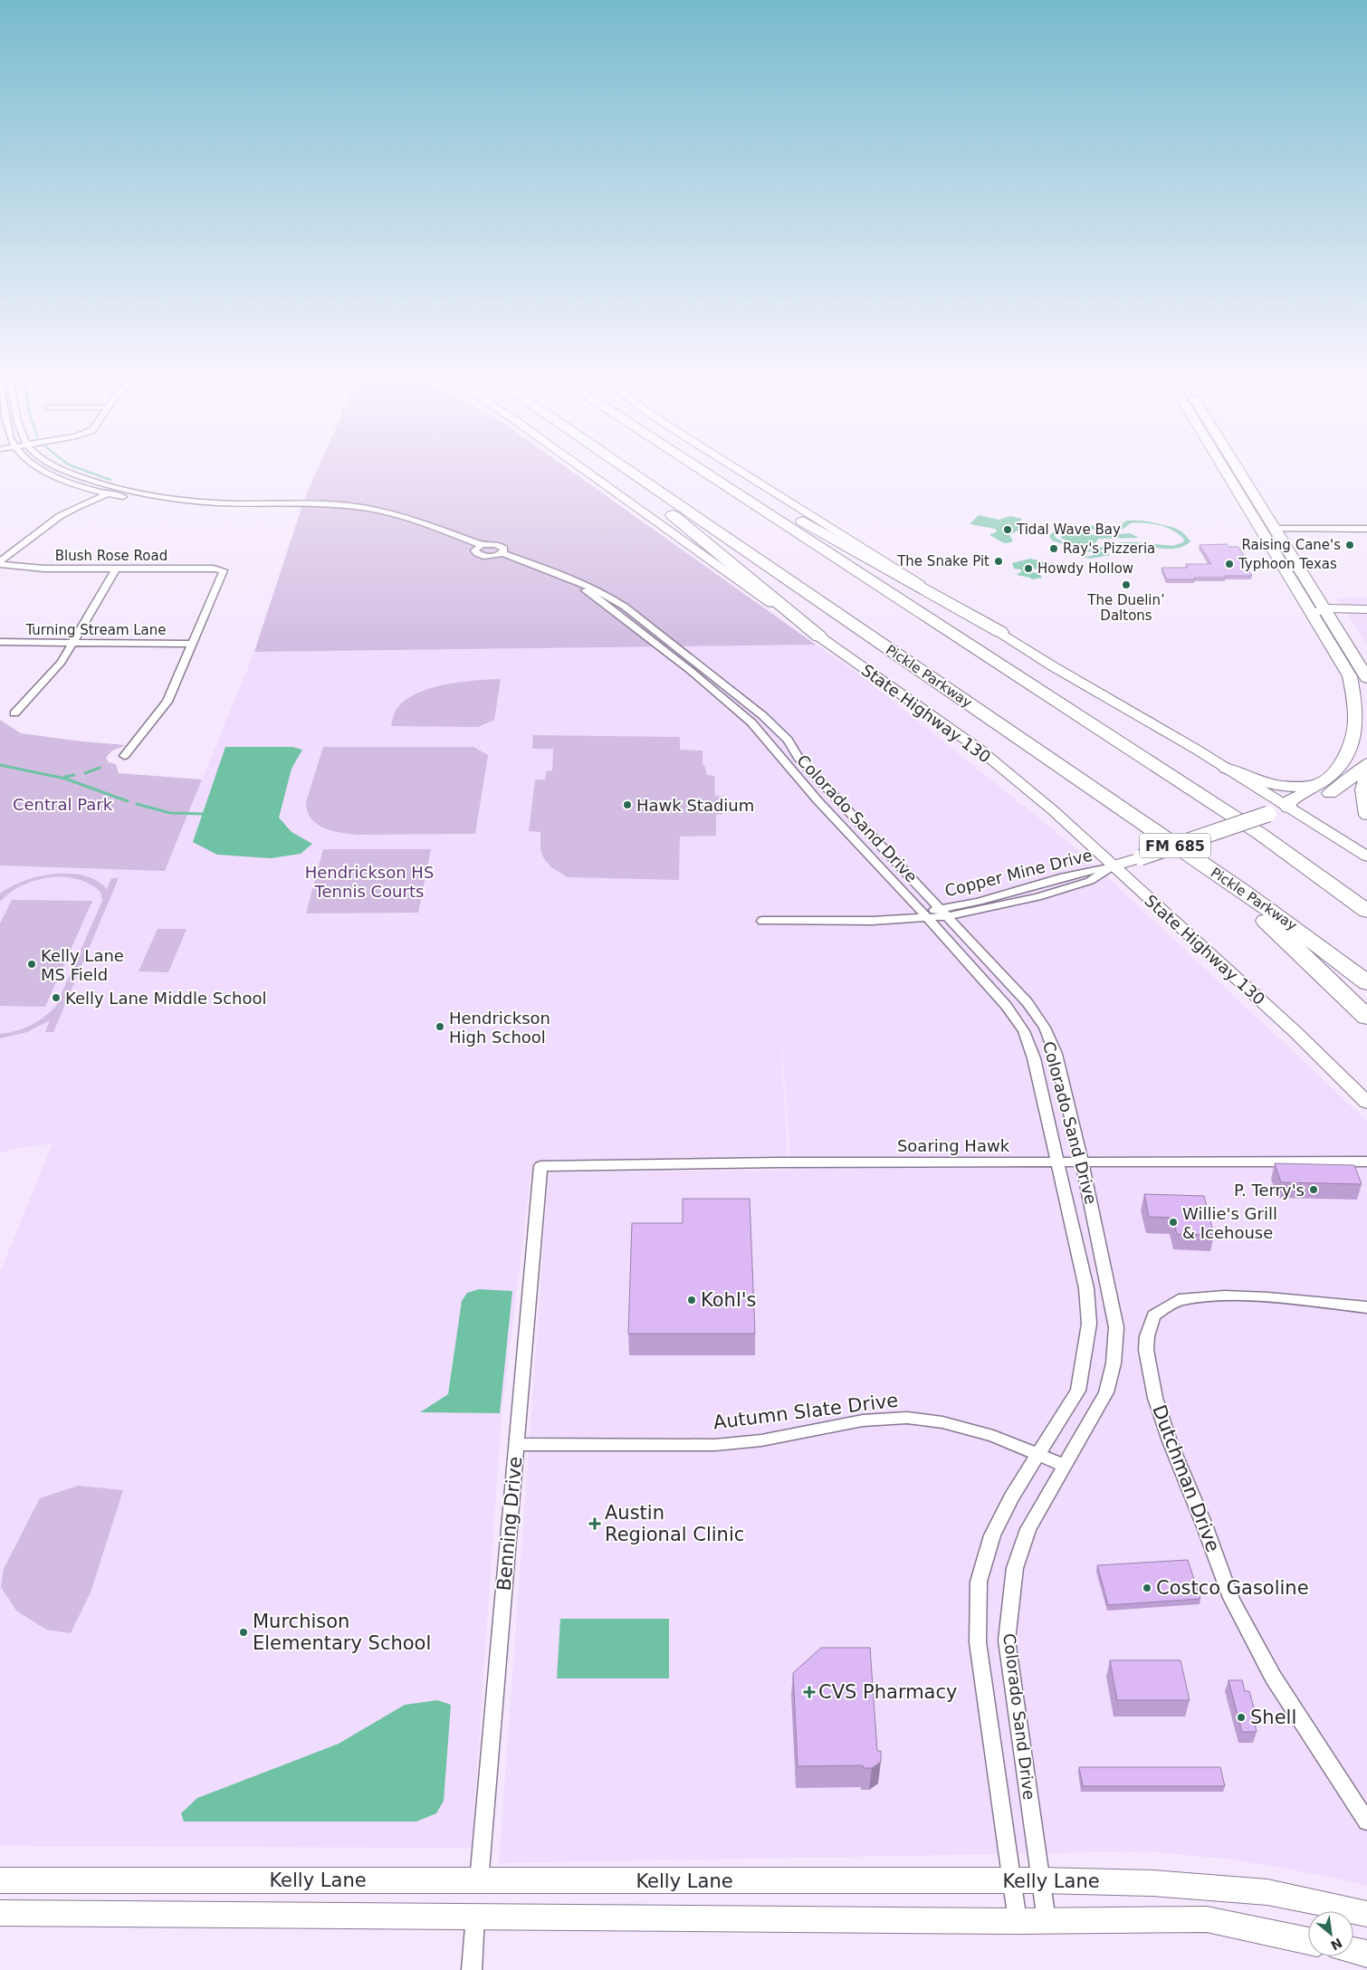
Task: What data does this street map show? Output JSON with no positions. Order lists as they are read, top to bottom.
{
  "streets": {
    "highway": ["Pickle Parkway"],
    "main road": ["State Highway 130", "FM 685", "Kelly Lane"],
    "street": [
      "Blush Rose Road",
      "Turning Stream Lane",
      "Colorado Sand Drive",
      "Copper Mine Drive",
      "Soaring Hawk",
      "Autumn Slate Drive",
      "Dutchman Drive",
      "Benning Drive"
    ]
  },
  "crossings": [
    ["Blush Rose Road", "Turning Stream Lane"],
    ["State Highway 130", "FM 685"],
    ["State Highway 130", "Copper Mine Drive"],
    ["Colorado Sand Drive", "Copper Mine Drive"],
    ["Colorado Sand Drive", "Soaring Hawk"],
    ["Colorado Sand Drive", "Autumn Slate Drive"],
    ["Colorado Sand Drive", "Kelly Lane"],
    ["FM 685", "Copper Mine Drive"],
    ["Soaring Hawk", "Benning Drive"],
    ["Autumn Slate Drive", "Benning Drive"],
    ["Benning Drive", "Kelly Lane"]
  ],
  "parks": ["Central Park", "Hendrickson HS Tennis Courts"],
  "places": {
    "other": [
      "Tidal Wave Bay",
      "Raising Cane's",
      "Ray's Pizzeria",
      "The Snake Pit",
      "Typhoon Texas",
      "Howdy Hollow",
      "The Duelin’ Daltons",
      "Hawk Stadium",
      "Kelly Lane MS Field",
      "Kelly Lane Middle School",
      "Hendrickson High School",
      "P. Terry's",
      "Willie's Grill & Icehouse",
      "Kohl's",
      "Costco Gasoline",
      "Murchison Elementary School",
      "Shell"
    ],
    "health": ["Austin Regional Clinic", "CVS Pharmacy"]
  },
  "north": "bottom right"
}
